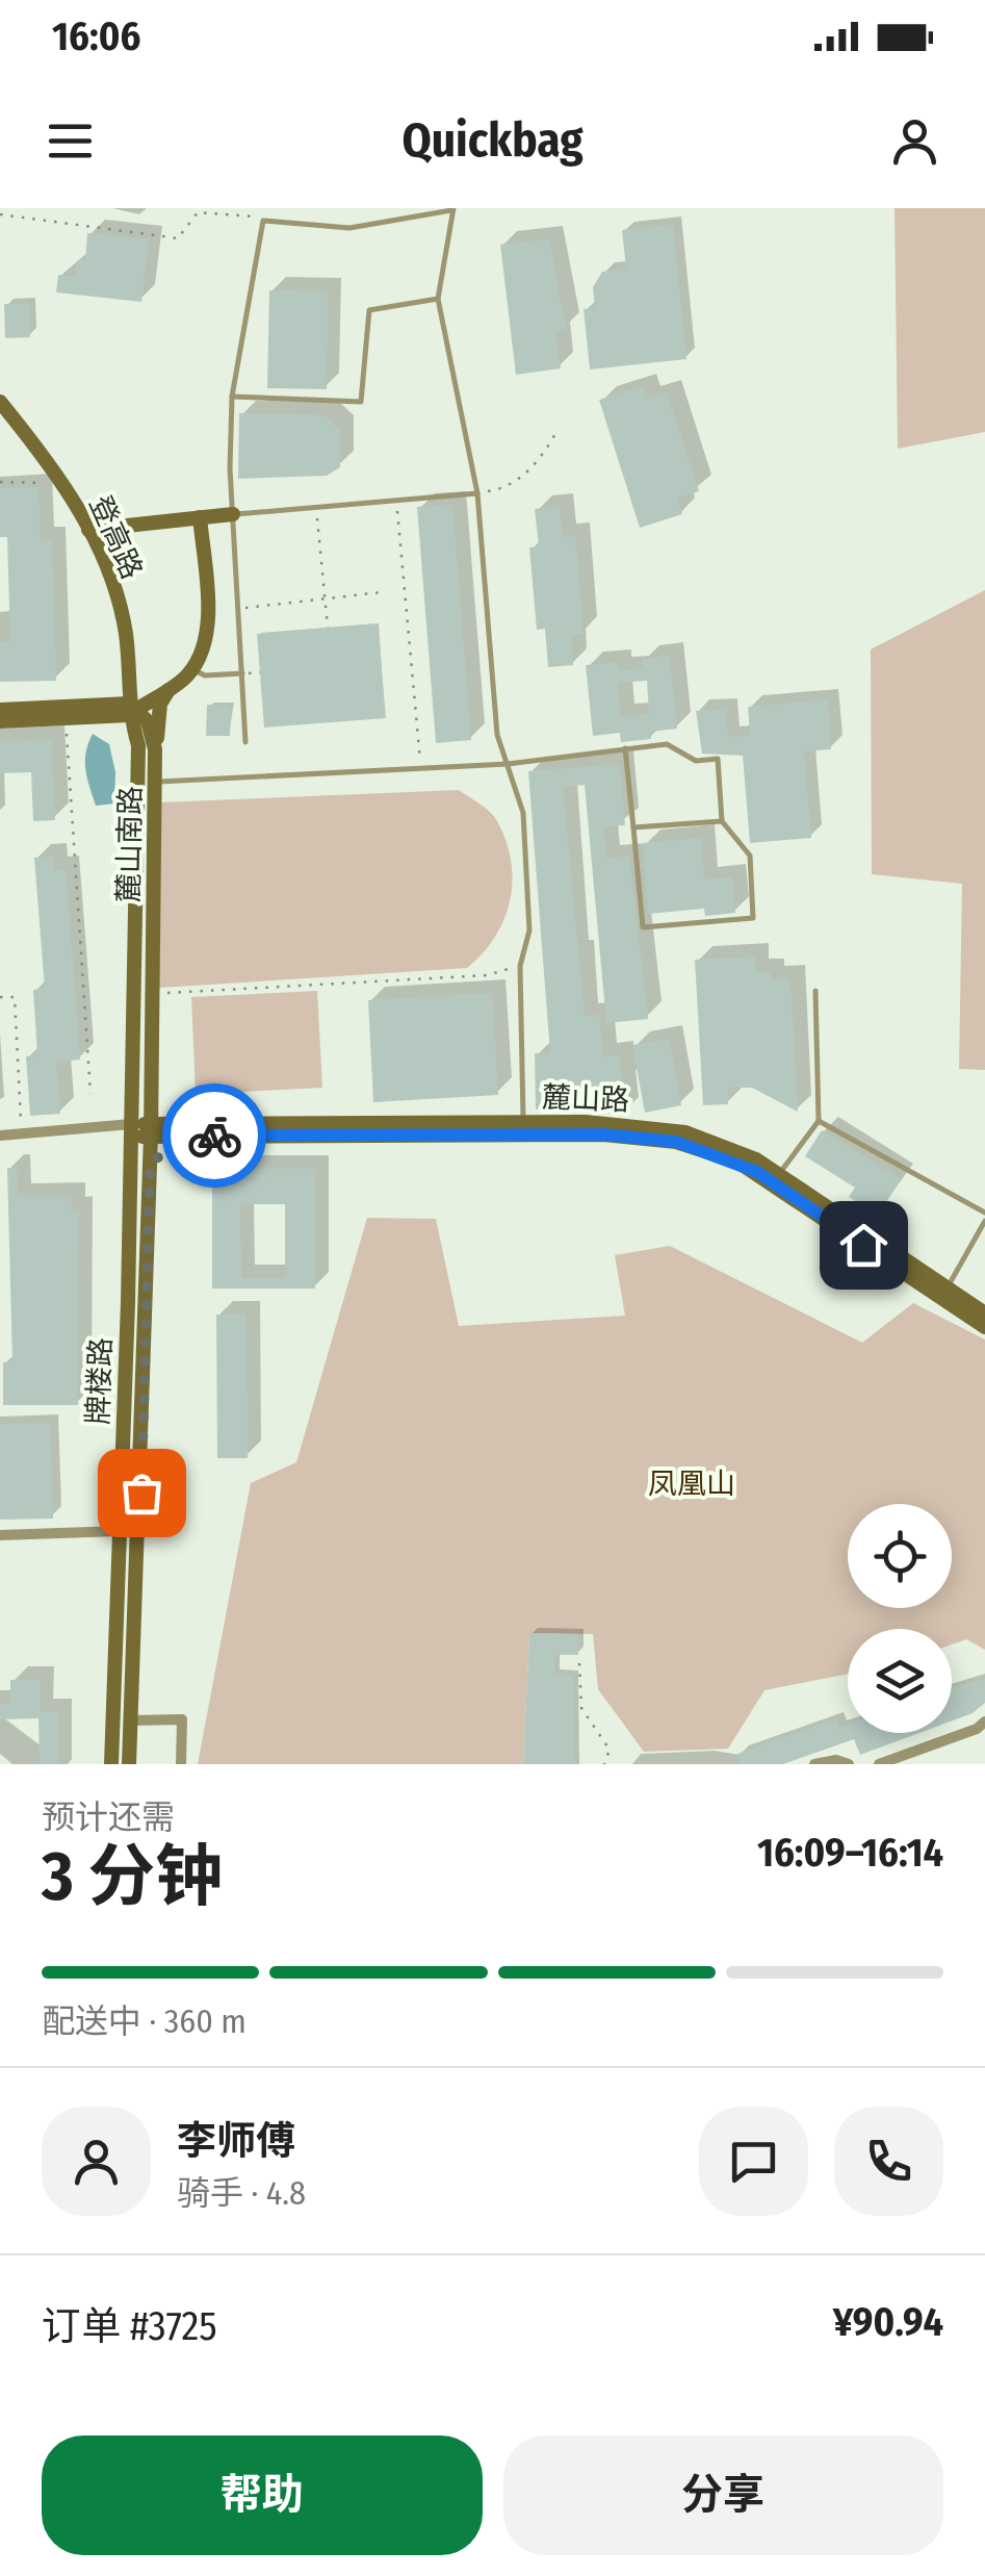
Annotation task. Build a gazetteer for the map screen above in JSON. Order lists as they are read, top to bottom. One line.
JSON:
{"streets":{"main road":["登高路","麓山南路","麓山路","牌楼路"]},"crossings":[["登高路","麓山南路"],["登高路","牌楼路"],["麓山南路","麓山路"],["麓山南路","牌楼路"],["麓山路","牌楼路"]],"parks":["凤凰山"],"page":{"status":"16:06","header":"Quickbag","heading":["3 分钟","预计还需","16:09–16:14"],"panel":["李师傅","骑手 · 4.8","订单 #3725","¥90.94"],"bar":"配送中 · 360 m","buttons":["帮助","分享"]}}
